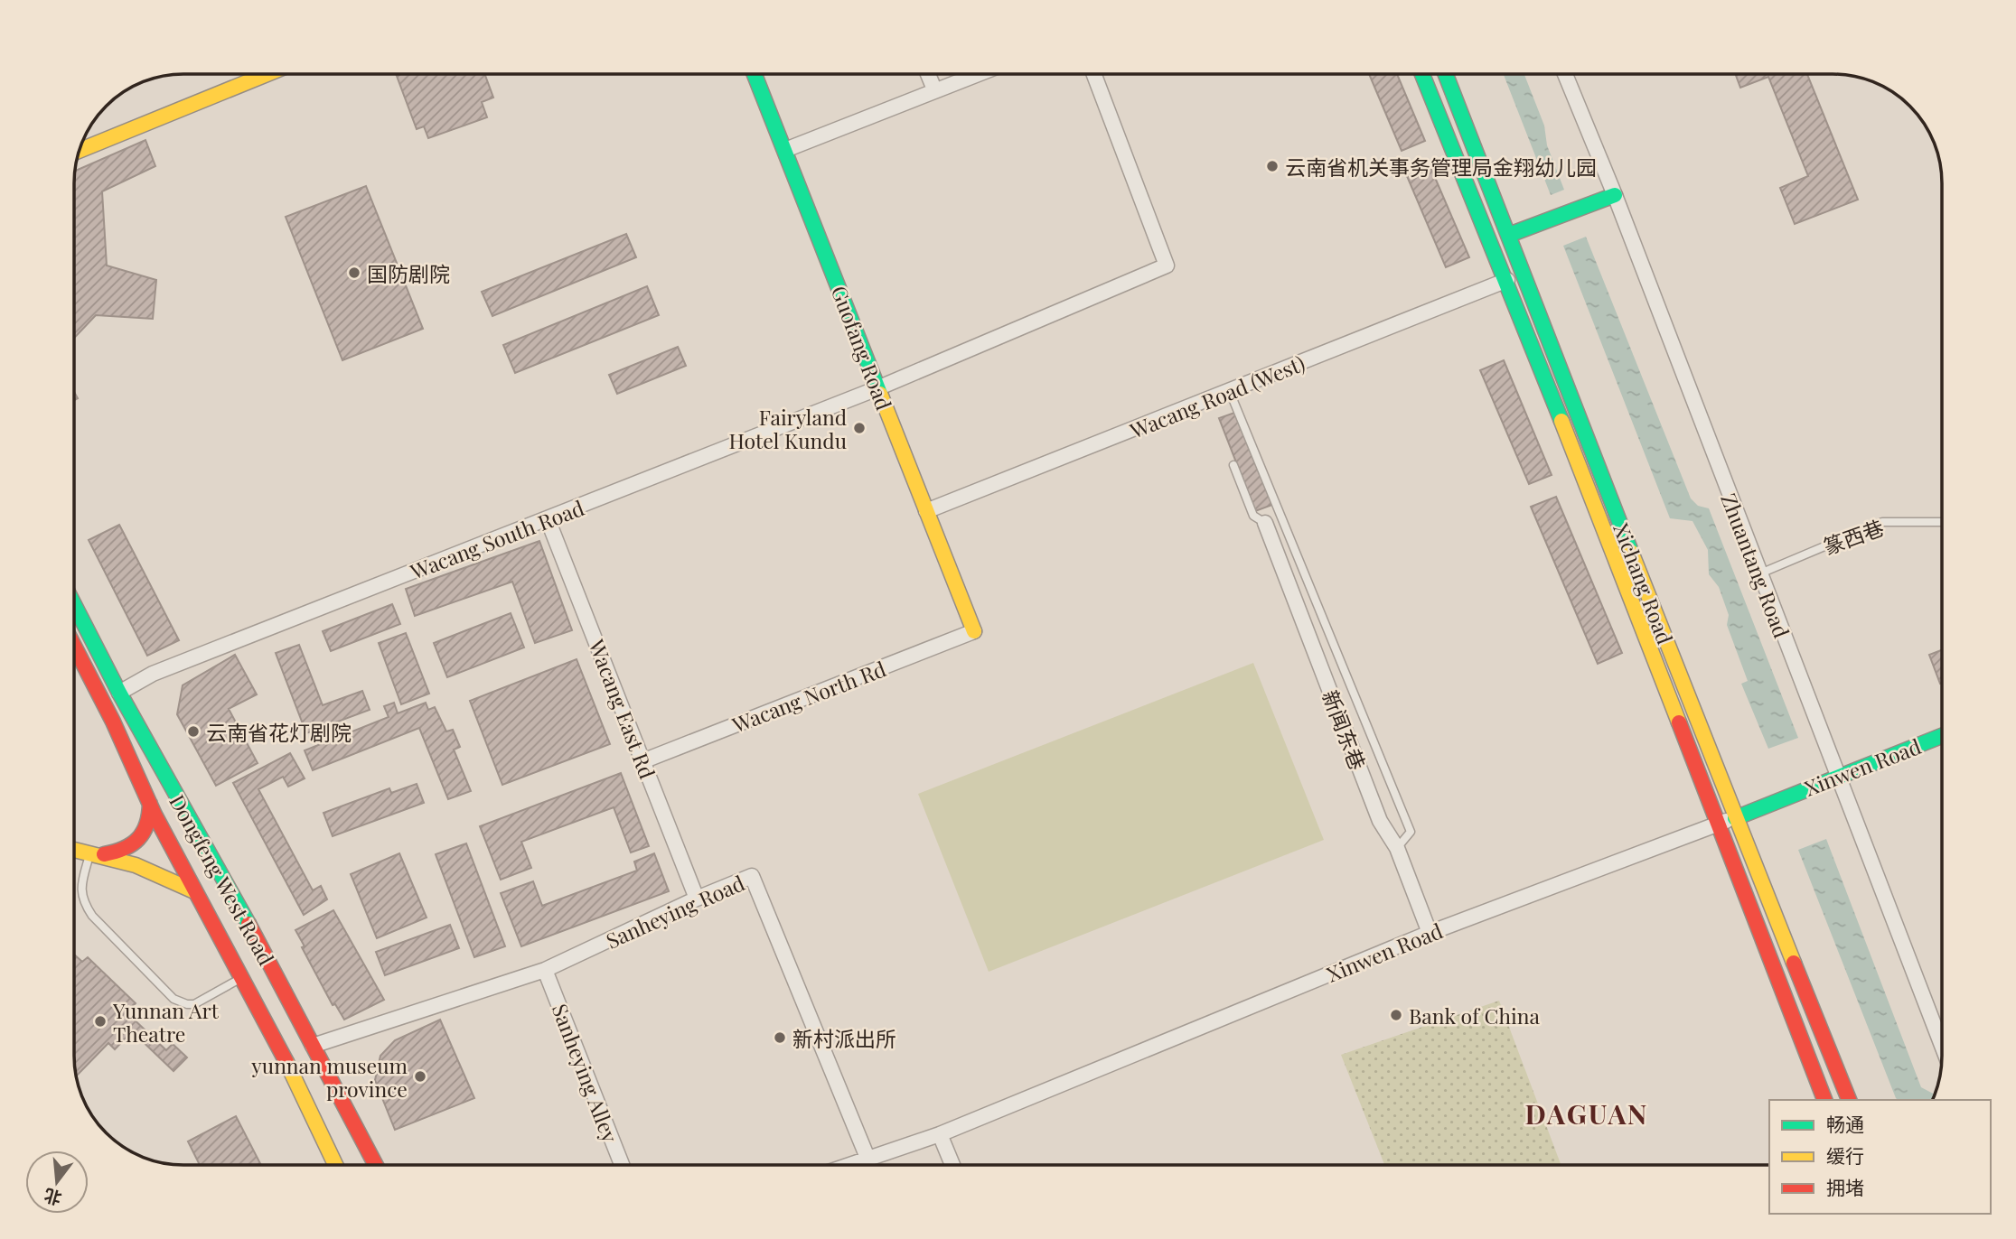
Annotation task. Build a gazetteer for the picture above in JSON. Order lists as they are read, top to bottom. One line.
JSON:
{"streets":{"main road":["Guofang Road","Xichang Road","Xinwen Road","Dongfeng West Road"],"street":["Wacang Road (West)","Wacang South Road","Zhuantang Road","Wacang North Rd","Wacang East Rd","新闻东巷","Sanheying Road","Sanheying Alley"],"lane":["篆西巷"]},"crossings":[["Guofang Road","Wacang Road (West)"],["Guofang Road","Wacang South Road"],["Guofang Road","Wacang North Rd"],["Wacang Road (West)","Xichang Road"],["篆西巷","Zhuantang Road"],["Wacang South Road","Wacang East Rd"],["Wacang South Road","Dongfeng West Road"],["Zhuantang Road","Xinwen Road"],["Xichang Road","Xinwen Road"],["Wacang North Rd","Wacang East Rd"],["Wacang East Rd","Sanheying Road"],["新闻东巷","Xinwen Road"],["Xinwen Road","Sanheying Road"],["Dongfeng West Road","Sanheying Road"],["Sanheying Road","Sanheying Alley"]],"districts":["DAGUAN"],"places":["云南省机关事务管理局金翔幼儿园","国防剧院","Fairyland Hotel Kundu","云南省花灯剧院","Bank of China","Yunnan Art Theatre","新村派出所","yunnan museum province"],"legend":["畅通","缓行","拥堵"],"north":"bottom"}
